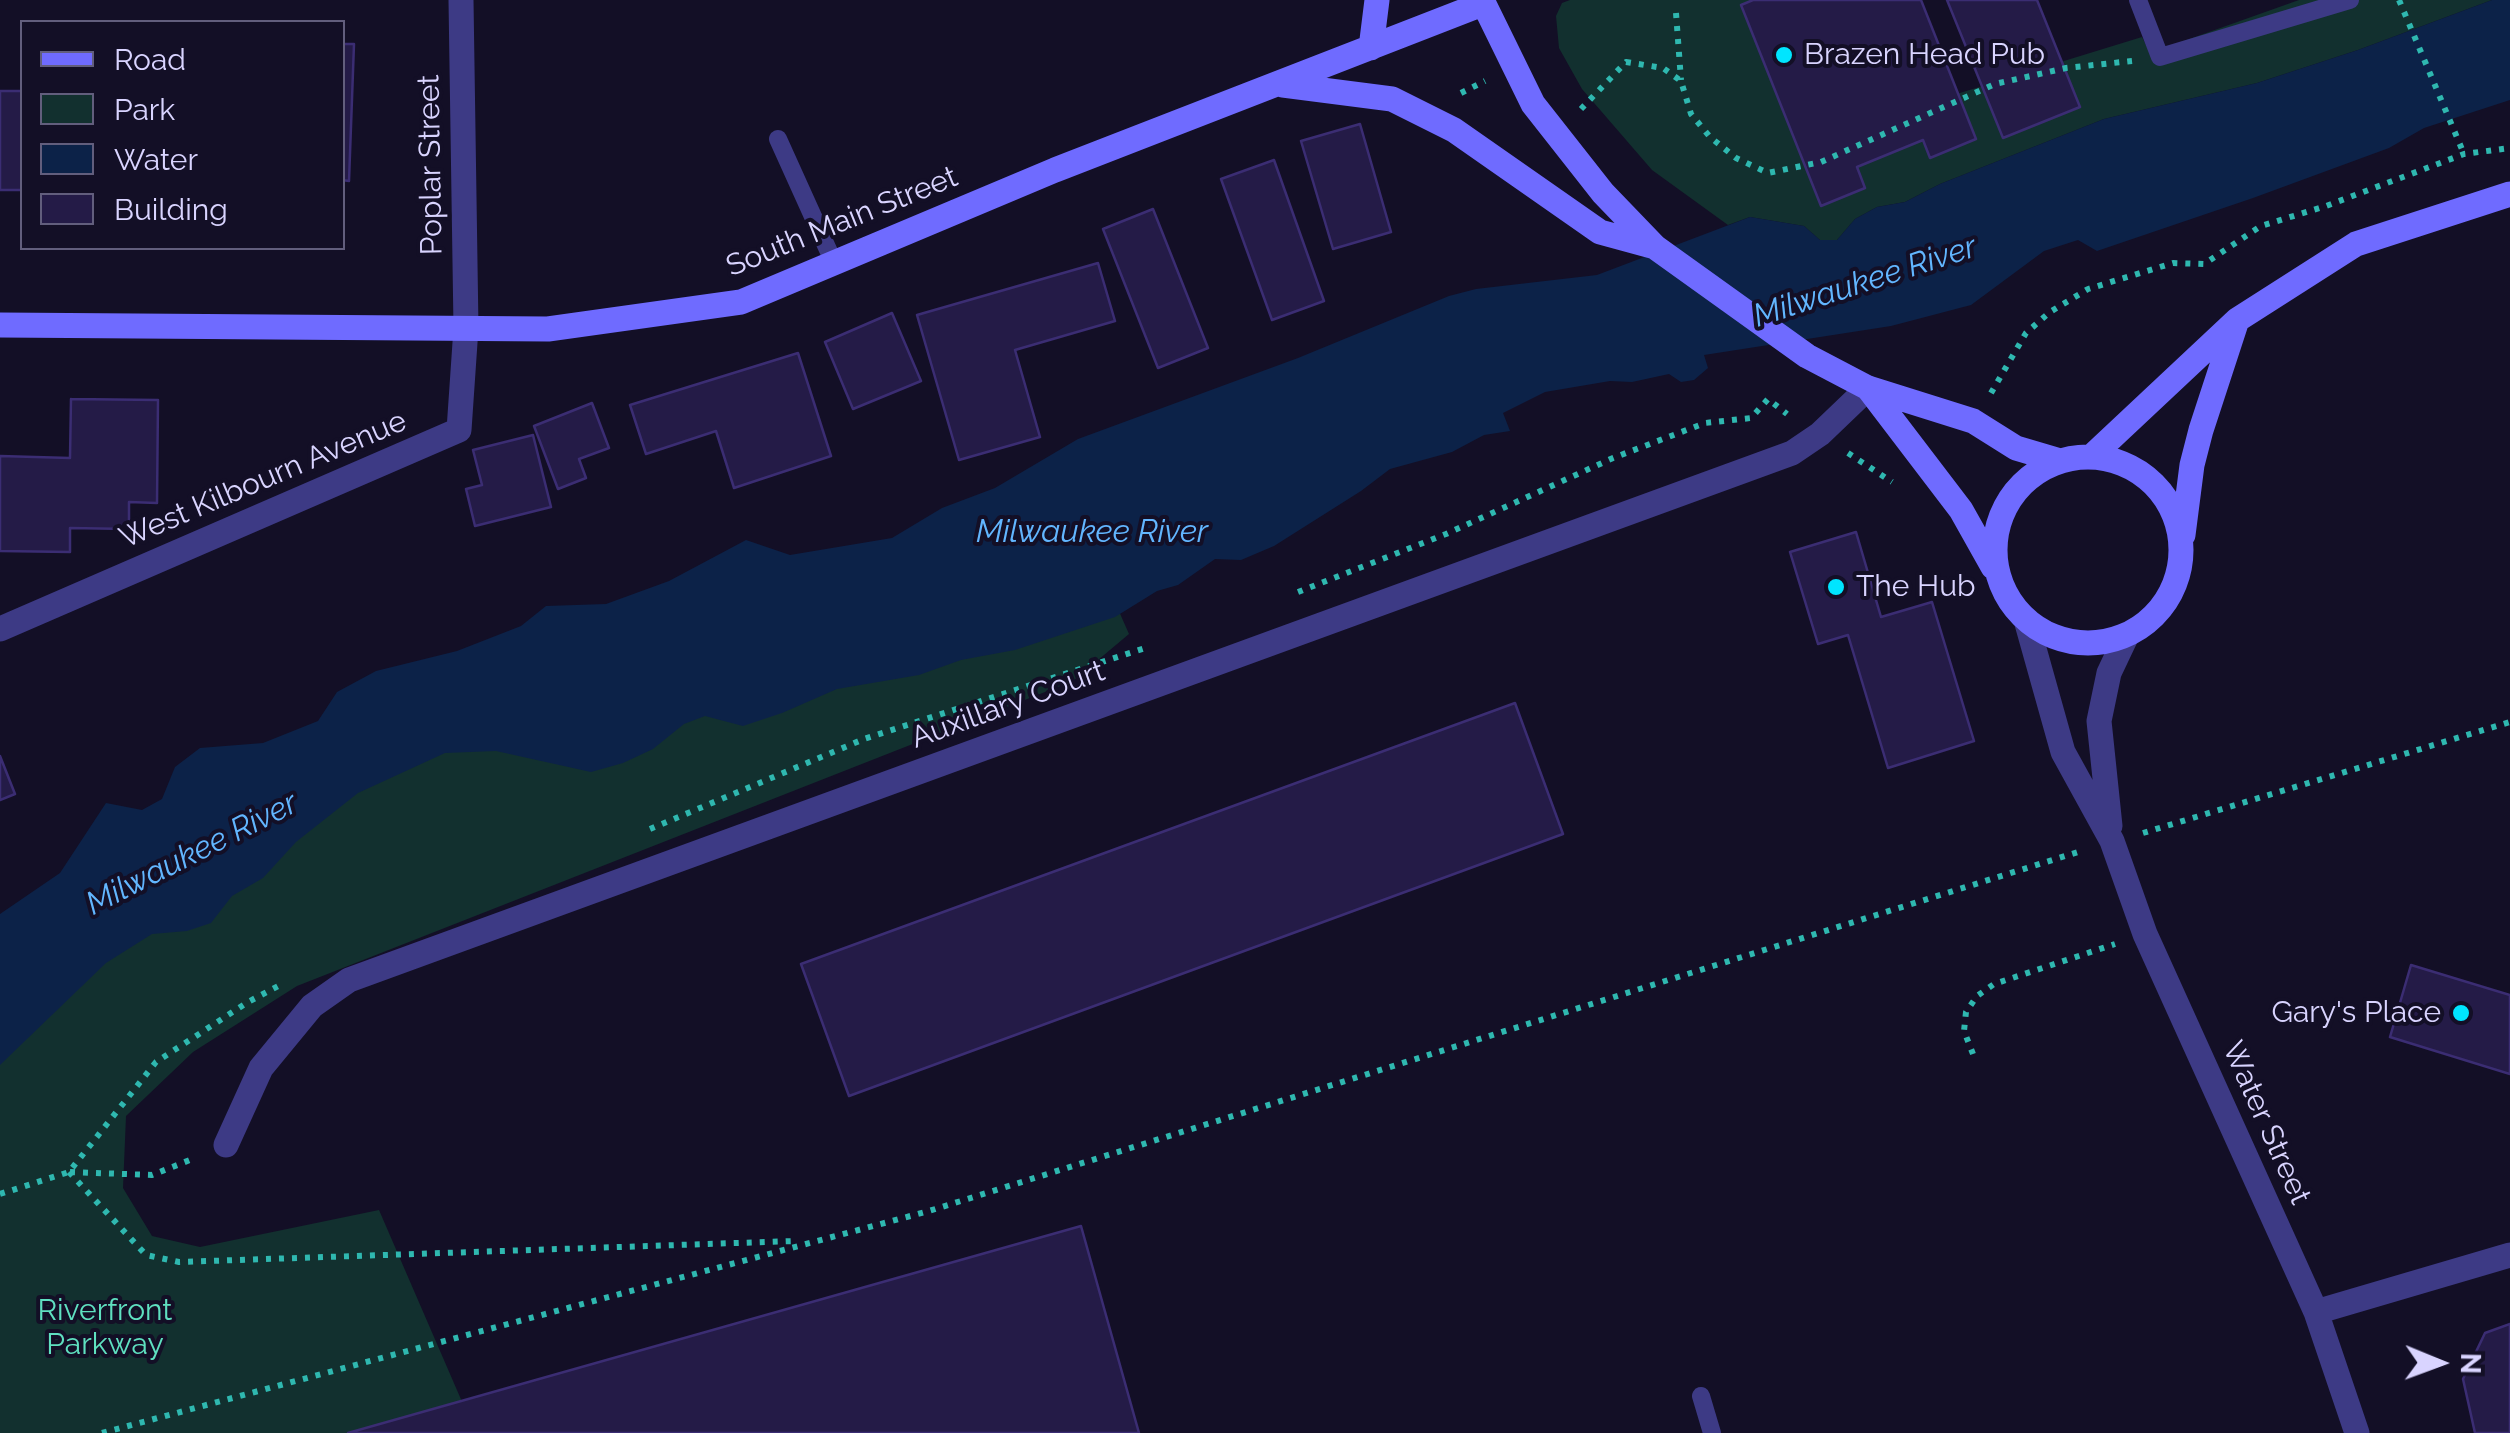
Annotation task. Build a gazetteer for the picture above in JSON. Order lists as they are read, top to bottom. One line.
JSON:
{"streets":{"street":["Poplar Street","South Main Street","West Kilbourn Avenue","Auxillary Court","Water Street"]},"crossings":[["Poplar Street","South Main Street"],["Poplar Street","West Kilbourn Avenue"],["South Main Street","West Kilbourn Avenue"]],"water":["Milwaukee River"],"parks":["Riverfront Parkway"],"places":["Brazen Head Pub","The Hub","Gary's Place"],"legend":["Road","Park","Water","Building"],"north":"right"}
